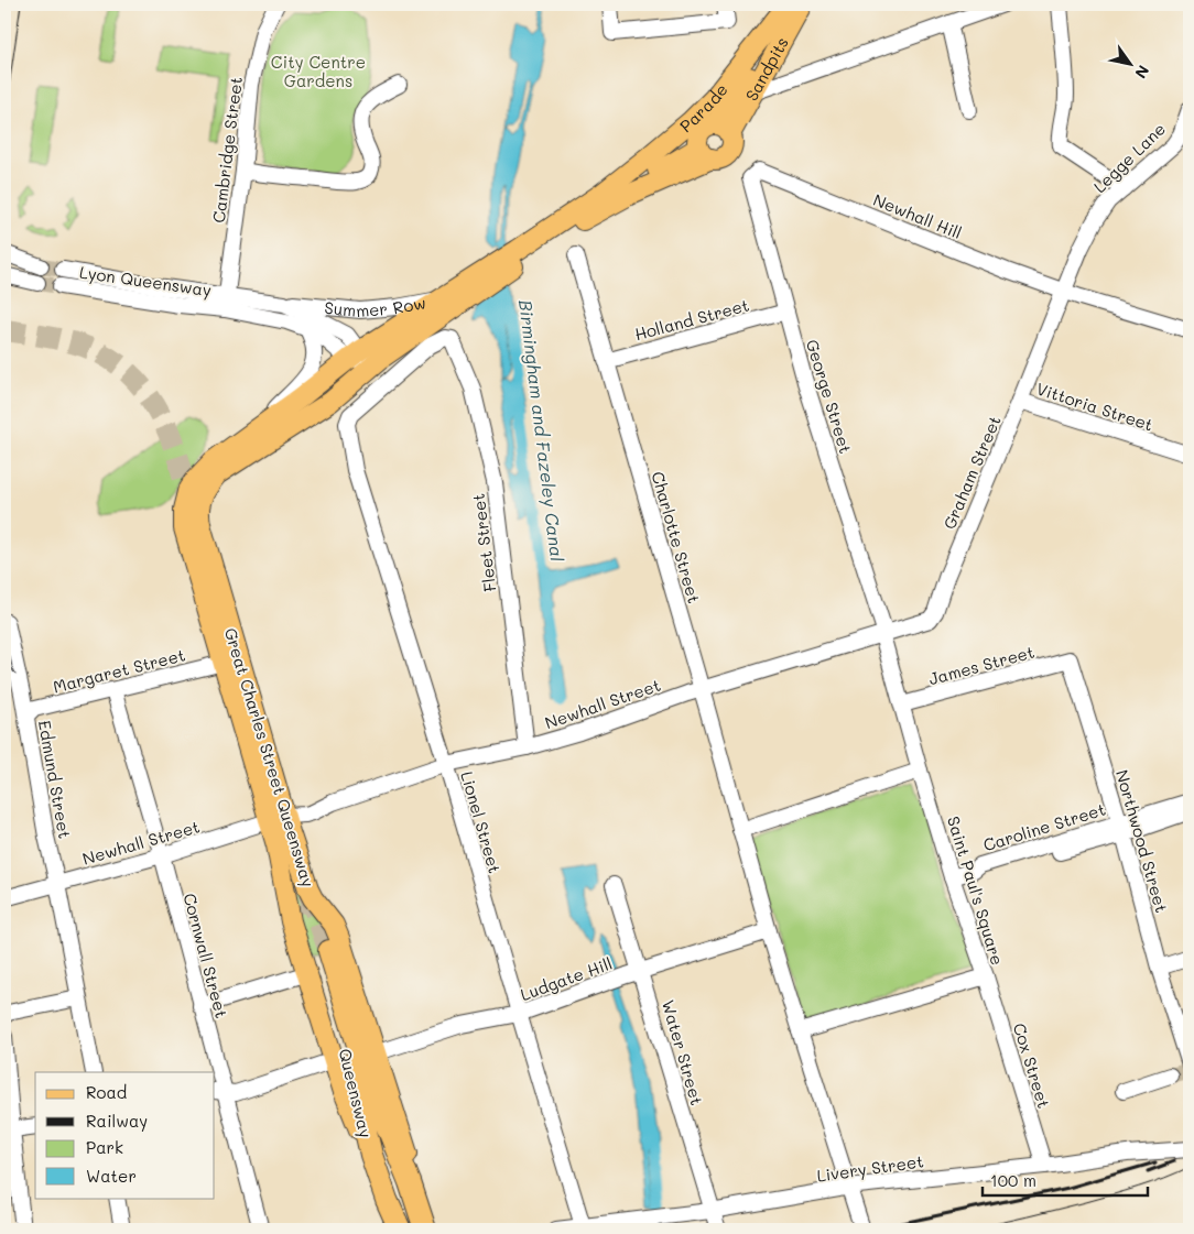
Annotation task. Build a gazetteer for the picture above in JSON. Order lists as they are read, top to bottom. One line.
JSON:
{"streets":{"highway":["Great Charles Street Queensway","Queensway"],"main road":["Sandpits","Parade","Summer Row"],"street":["Cambridge Street","Legge Lane","Newhall Hill","Lyon Queensway","Holland Street","George Street","Vittoria Street","Graham Street","Charlotte Street","Fleet Street","James Street","Margaret Street","Newhall Street","Edmund Street","Lionel Street","Caroline Street","Northwood Street","Saint Paul's Square","Cornwall Street","Ludgate Hill","Water Street","Cox Street","Livery Street"]},"crossings":[["Sandpits","Parade"],["Sandpits","Summer Row"],["Parade","Summer Row"],["Cambridge Street","Lyon Queensway"],["Legge Lane","Newhall Hill"],["Legge Lane","Graham Street"],["Newhall Hill","George Street"],["Newhall Hill","Graham Street"],["Lyon Queensway","Summer Row"],["Summer Row","Great Charles Street Queensway"],["Holland Street","George Street"],["Holland Street","Charlotte Street"],["George Street","Graham Street"],["George Street","James Street"],["George Street","Newhall Street"],["George Street","Saint Paul's Square"],["Vittoria Street","Graham Street"],["Graham Street","Newhall Street"],["Charlotte Street","Newhall Street"],["Fleet Street","Newhall Street"],["Fleet Street","Lionel Street"],["James Street","Northwood Street"],["James Street","Saint Paul's Square"],["Margaret Street","Great Charles Street Queensway"],["Margaret Street","Edmund Street"],["Margaret Street","Cornwall Street"],["Newhall Street","Great Charles Street Queensway"],["Newhall Street","Edmund Street"],["Newhall Street","Lionel Street"],["Newhall Street","Cornwall Street"],["Great Charles Street Queensway","Ludgate Hill"],["Great Charles Street Queensway","Queensway"],["Lionel Street","Ludgate Hill"],["Lionel Street","Livery Street"],["Caroline Street","Northwood Street"],["Caroline Street","Saint Paul's Square"],["Saint Paul's Square","Cox Street"],["Ludgate Hill","Water Street"],["Water Street","Livery Street"],["Cox Street","Livery Street"]],"water":["Birmingham and Fazeley Canal"],"parks":["City Centre Gardens"],"legend":["Road","Railway","Park","Water"],"scale_bar":"100 m","north":"bottom right"}
